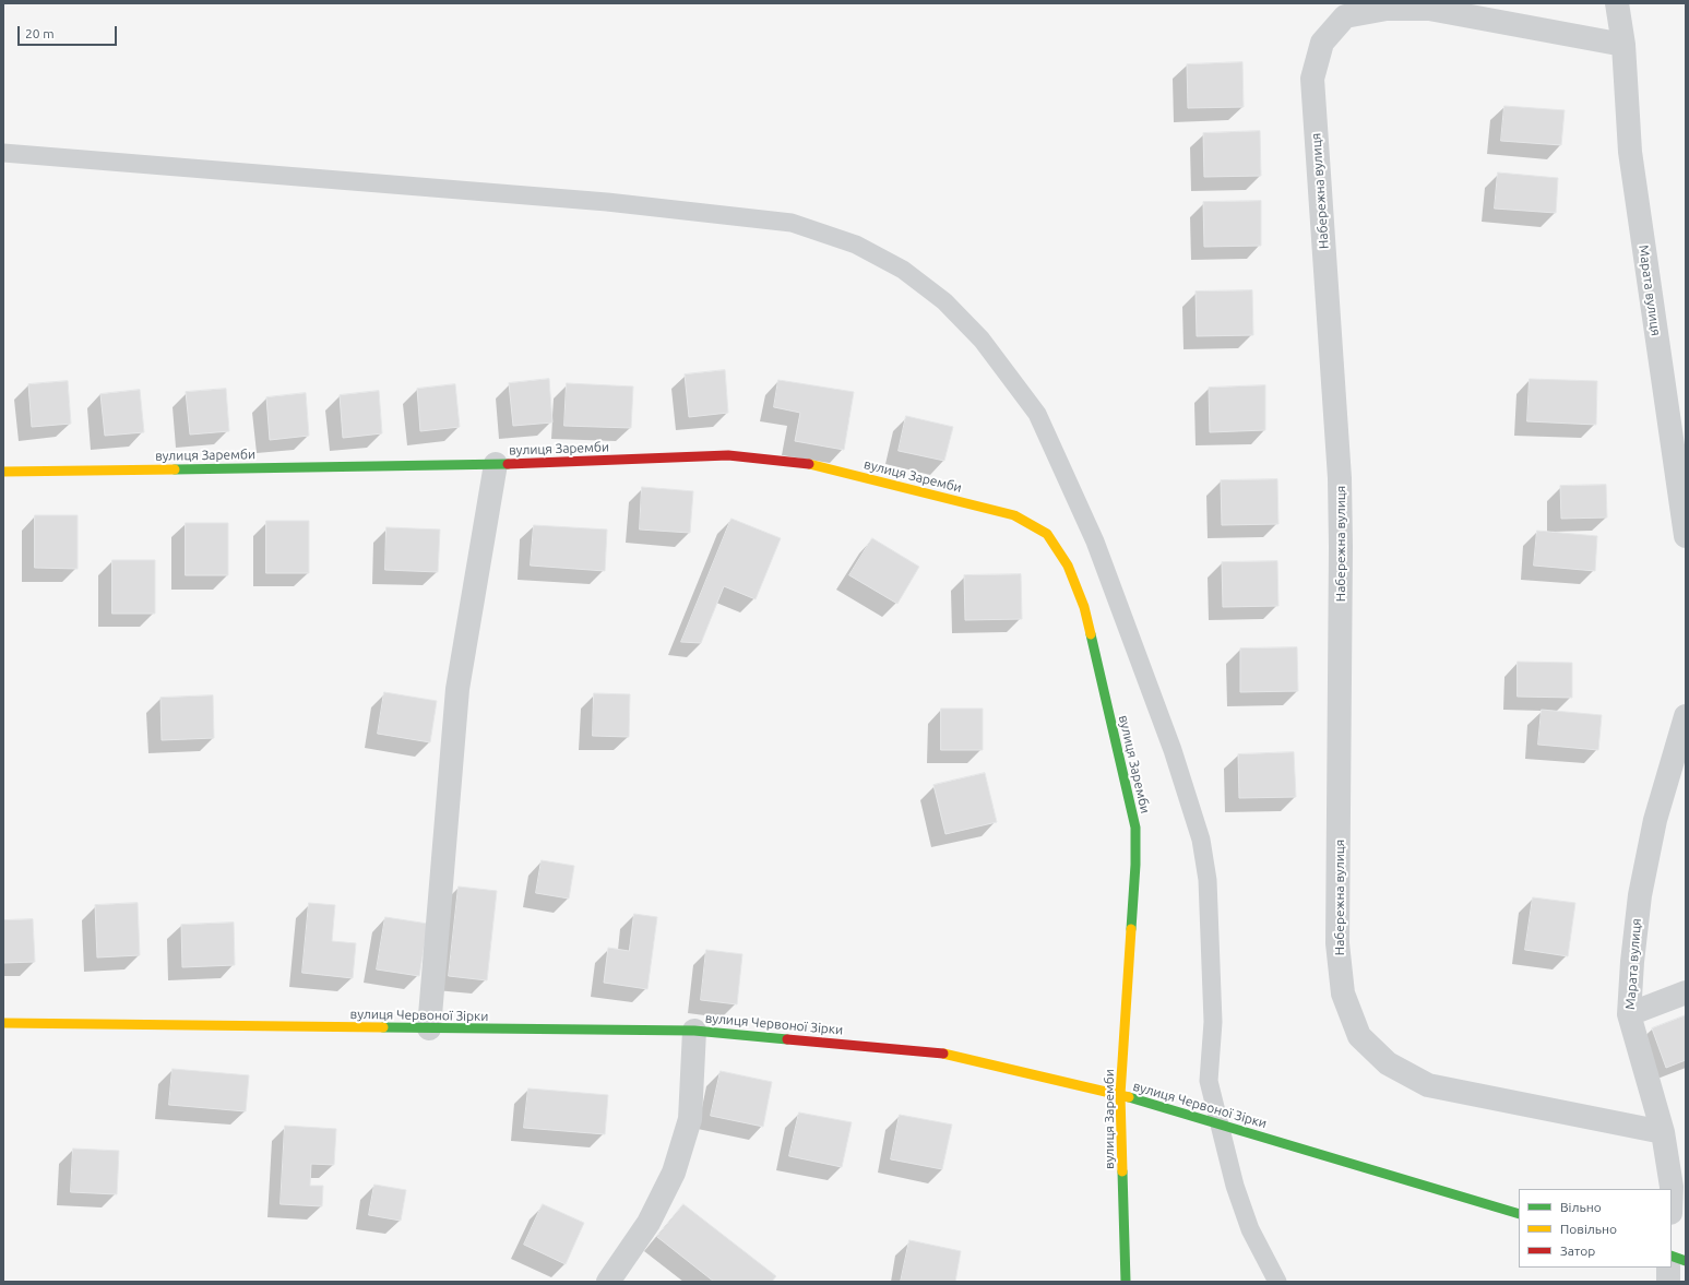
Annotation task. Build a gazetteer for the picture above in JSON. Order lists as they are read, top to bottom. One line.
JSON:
{"streets":{"street":["Набережна вулиця","Марата вулиця","вулиця Заремби","вулиця Червоної Зірки"]},"crossings":[["Набережна вулиця","Марата вулиця"],["вулиця Заремби","вулиця Червоної Зірки"]],"legend":["Вільно","Повільно","Затор"],"scale_bar":"20 m"}
